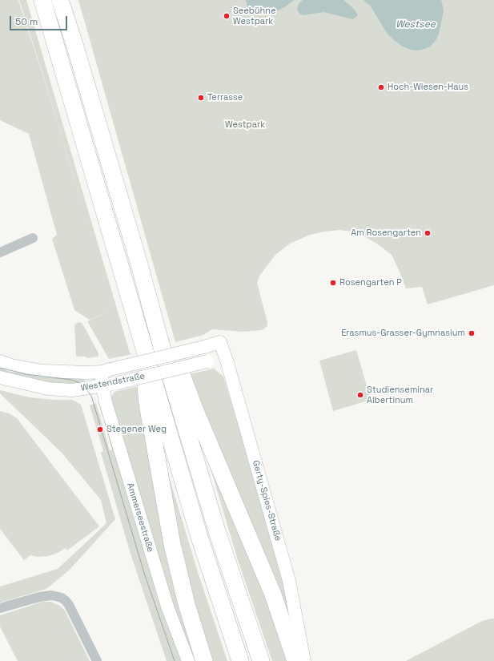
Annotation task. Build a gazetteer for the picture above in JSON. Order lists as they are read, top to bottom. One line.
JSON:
{"streets":{"main road":["Westendstraße","Gerty-Spies-Straße","Ammerseestraße"]},"crossings":[["Westendstraße","Gerty-Spies-Straße"],["Westendstraße","Ammerseestraße"]],"water":["Westsee"],"parks":["Westpark"],"places":["Seebühne Westpark","Hoch-Wiesen-Haus","Terrasse","Am Rosengarten","Rosengarten P","Erasmus-Grasser-Gymnasium","Studienseminar Albertinum","Stegener Weg"],"scale_bar":"50 m"}
